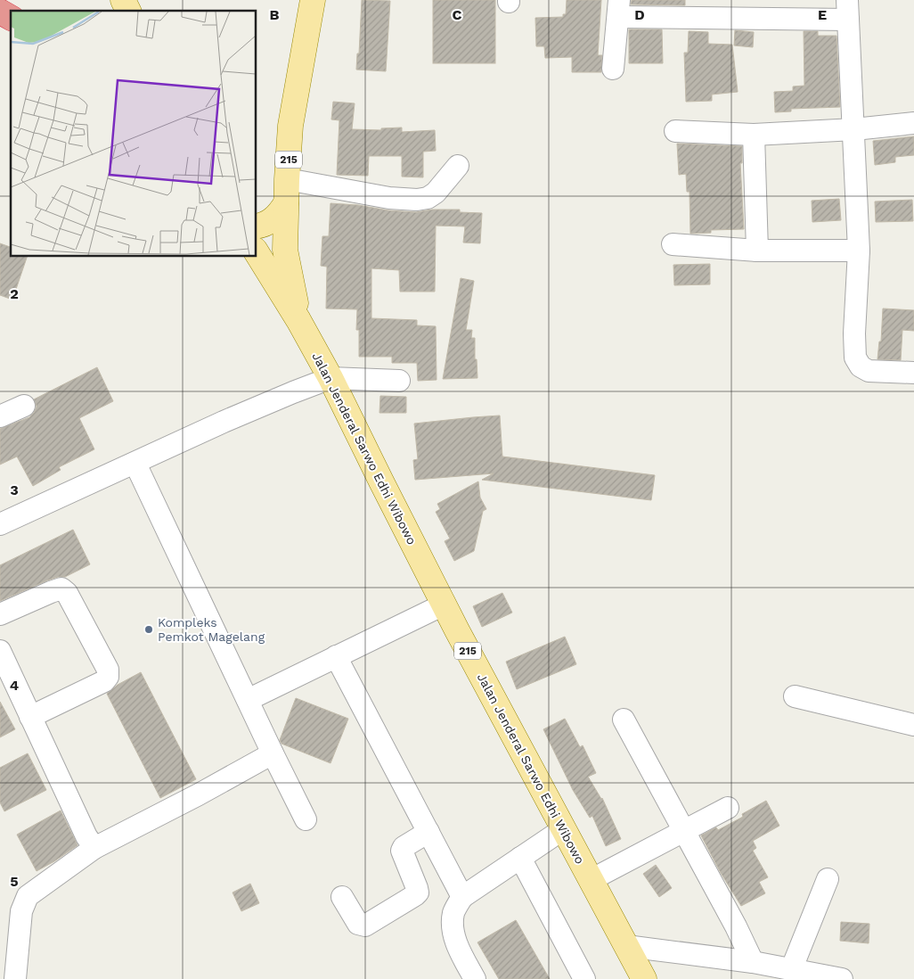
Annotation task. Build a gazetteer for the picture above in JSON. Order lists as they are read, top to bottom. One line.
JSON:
{"streets":{"main road":["215","Jalan Jenderal Sarwo Edhi Wibowo"]},"places":["Kompleks Pemkot Magelang"],"grid":{"columns":["B","C","D","E"],"rows":["2","3","4","5"]}}
